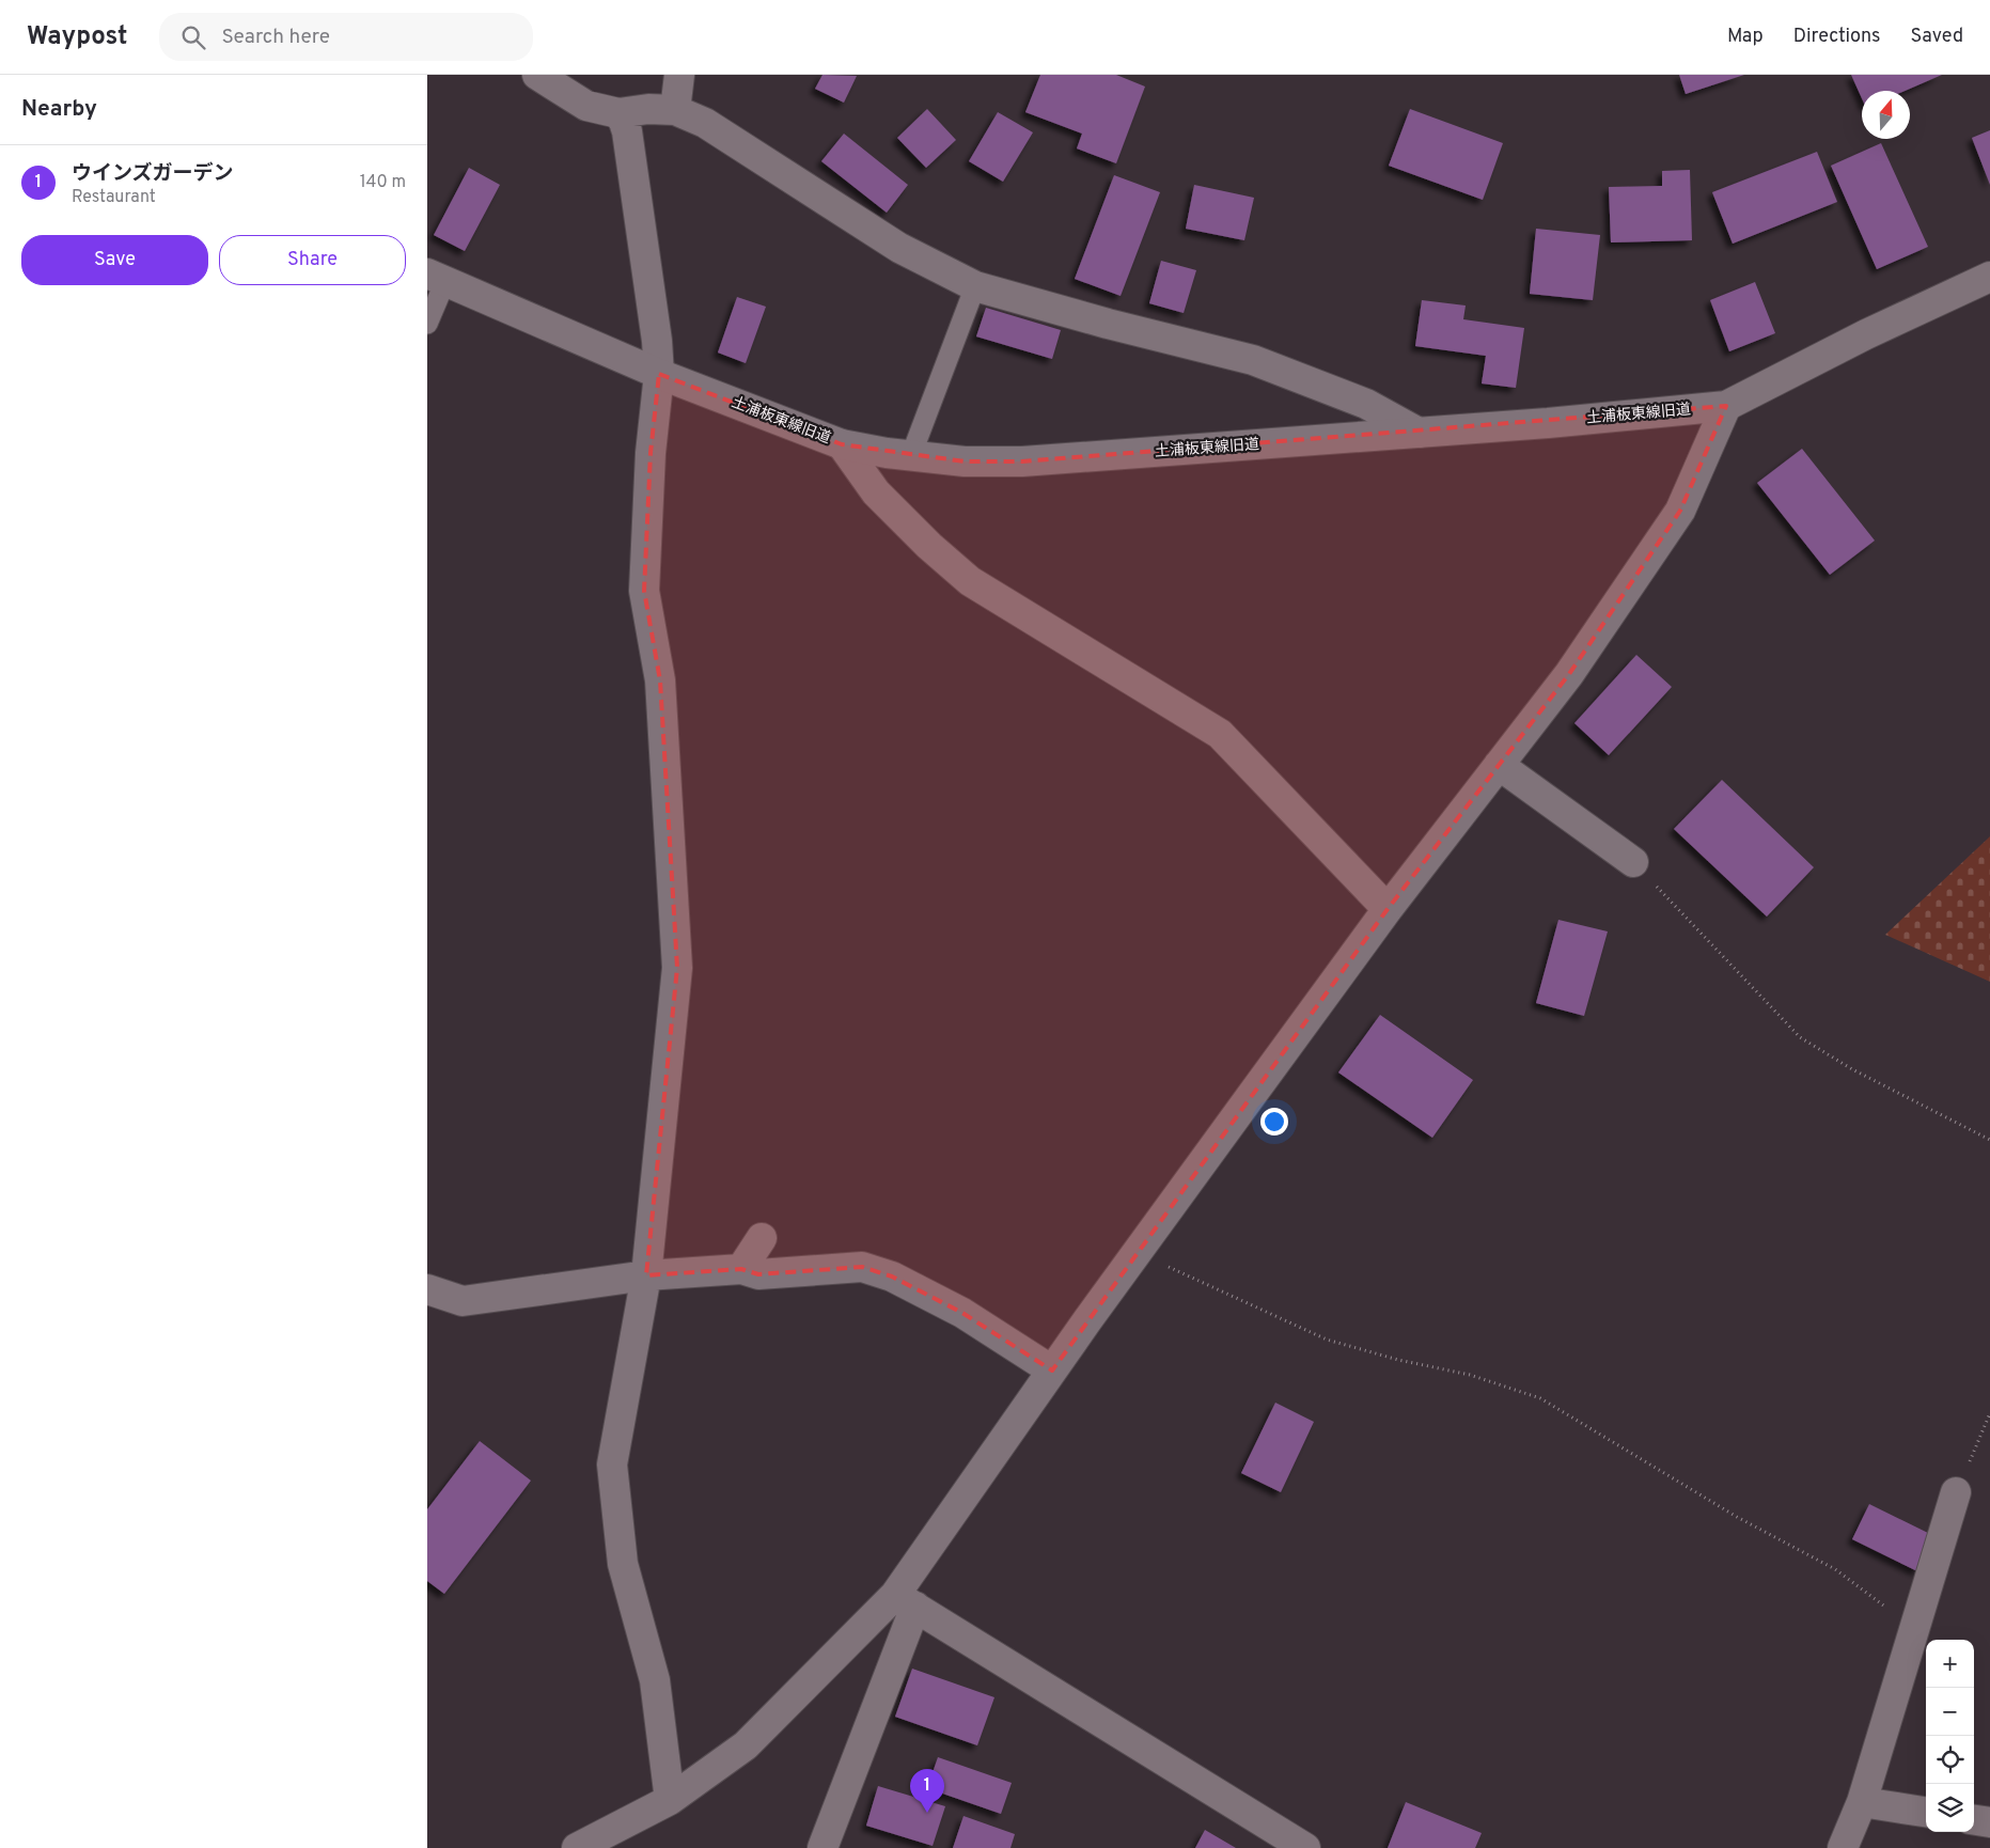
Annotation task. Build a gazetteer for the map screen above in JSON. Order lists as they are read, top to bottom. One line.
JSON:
{"streets":{"street":["土浦板東線旧道"]},"north":"top","page":{"header":"Waypost","search":"Search here","nav":["Map","Directions","Saved"],"heading":"Nearby","list":[{"mark":"1","name":"ウインズガーデン","note":"Restaurant","value":"140 m"}],"buttons":["Save","Share"],"map_buttons":["+","−"],"pins":"1"}}
